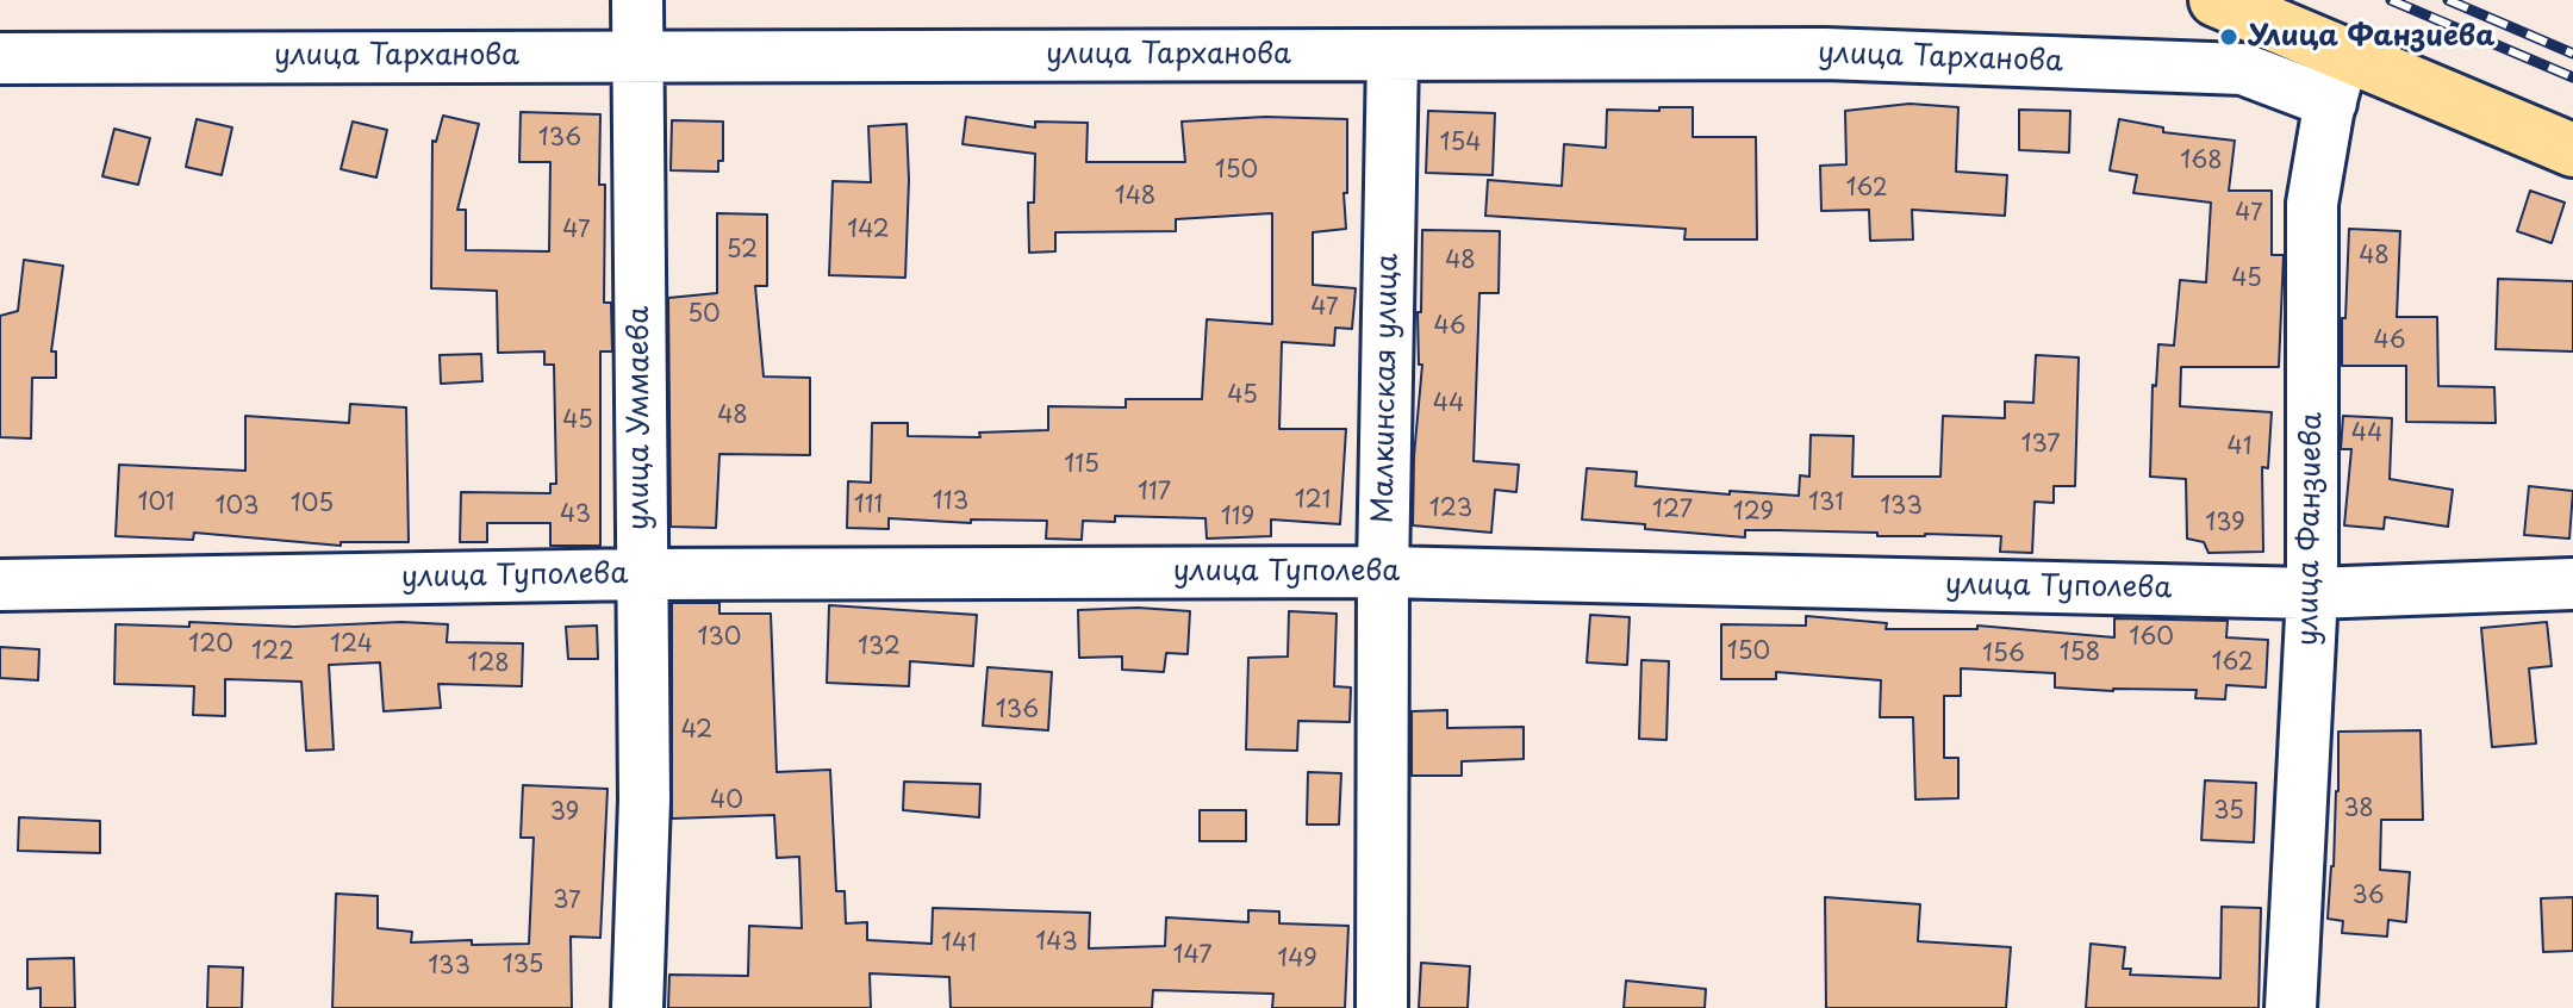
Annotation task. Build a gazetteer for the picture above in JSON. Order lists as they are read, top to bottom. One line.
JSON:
{"streets":{"street":["улица Тарханова","Малкинская улица","улица Уммаева","улица Фанзиева","улица Туполева"]},"crossings":[["улица Тарханова","Малкинская улица"],["улица Тарханова","улица Уммаева"],["улица Тарханова","улица Фанзиева"],["Малкинская улица","улица Туполева"],["улица Уммаева","улица Туполева"],["улица Фанзиева","улица Туполева"]],"places":["Улица Фанзиева"],"house_numbers":["136","154","168","150","162","148","47","47","142","52","48","48","45","47","50","46","46","45","44","48","45","44","137","41","115","117","121","113","101","131","105","111","103","133","123","127","129","43","119","139","130","160","120","124","132","122","150","158","156","162","128","136","42","40","38","35","39","36","37","143","141","147","149","135","133"]}
